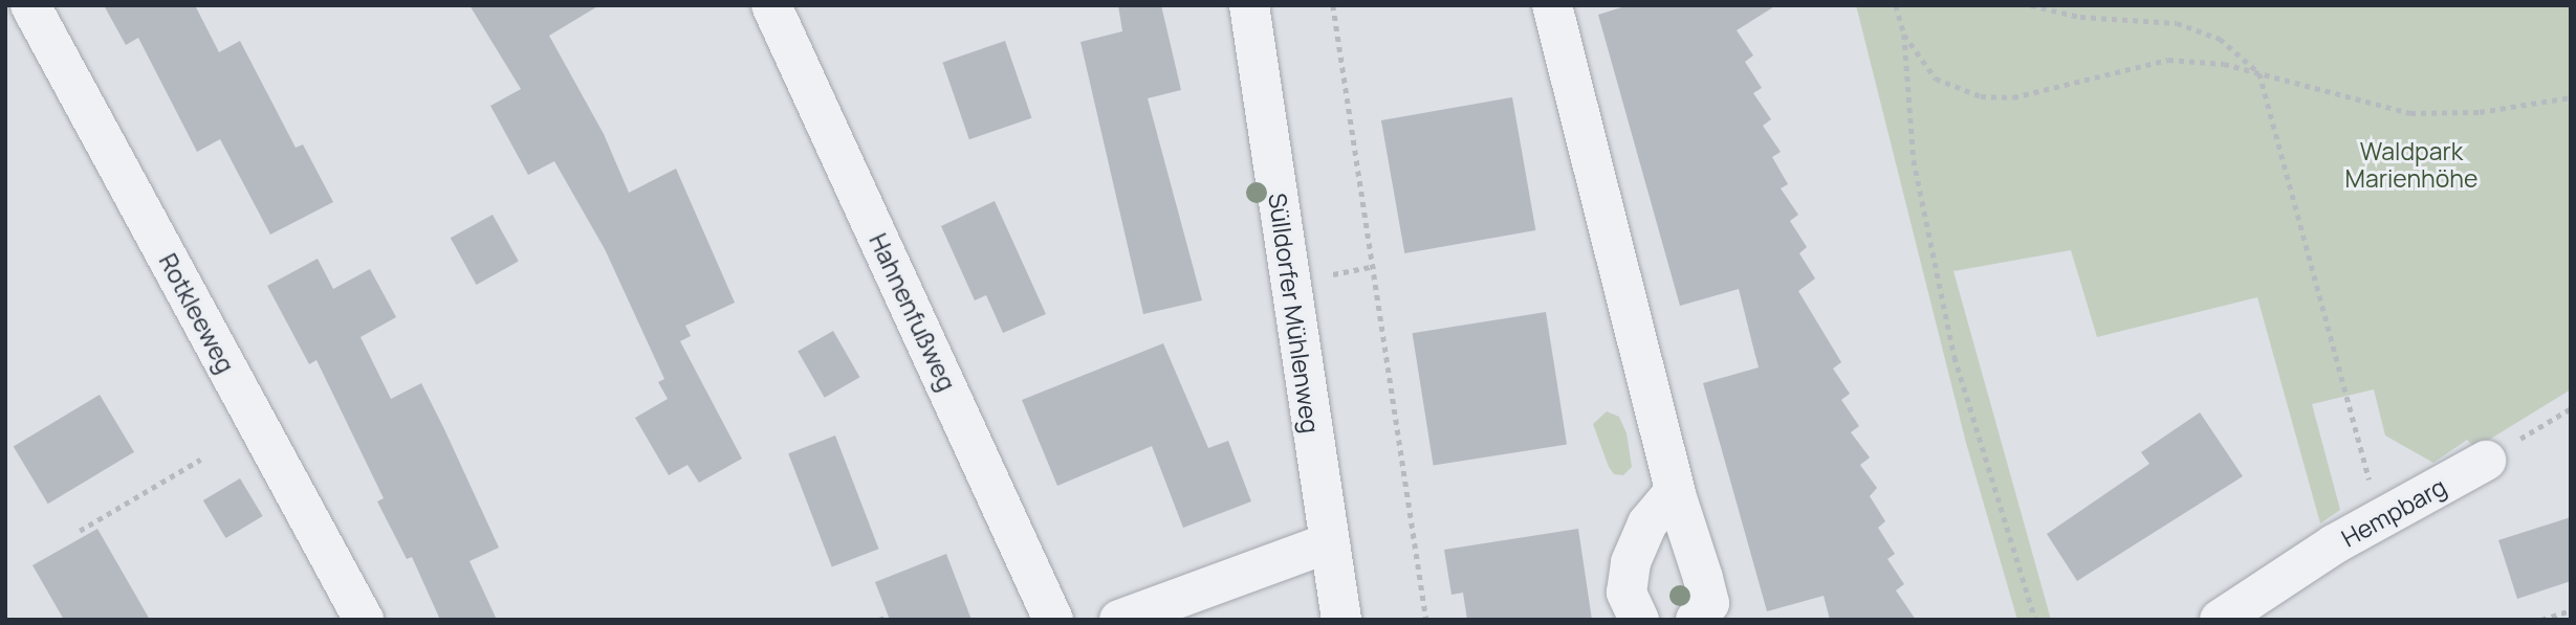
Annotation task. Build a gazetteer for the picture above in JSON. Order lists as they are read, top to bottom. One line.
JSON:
{"streets":{"street":["Hahnenfußweg","Rotkleeweg","Sülldorfer Mühlenweg","Hempbarg"]},"parks":["Waldpark Marienhöhe"]}
